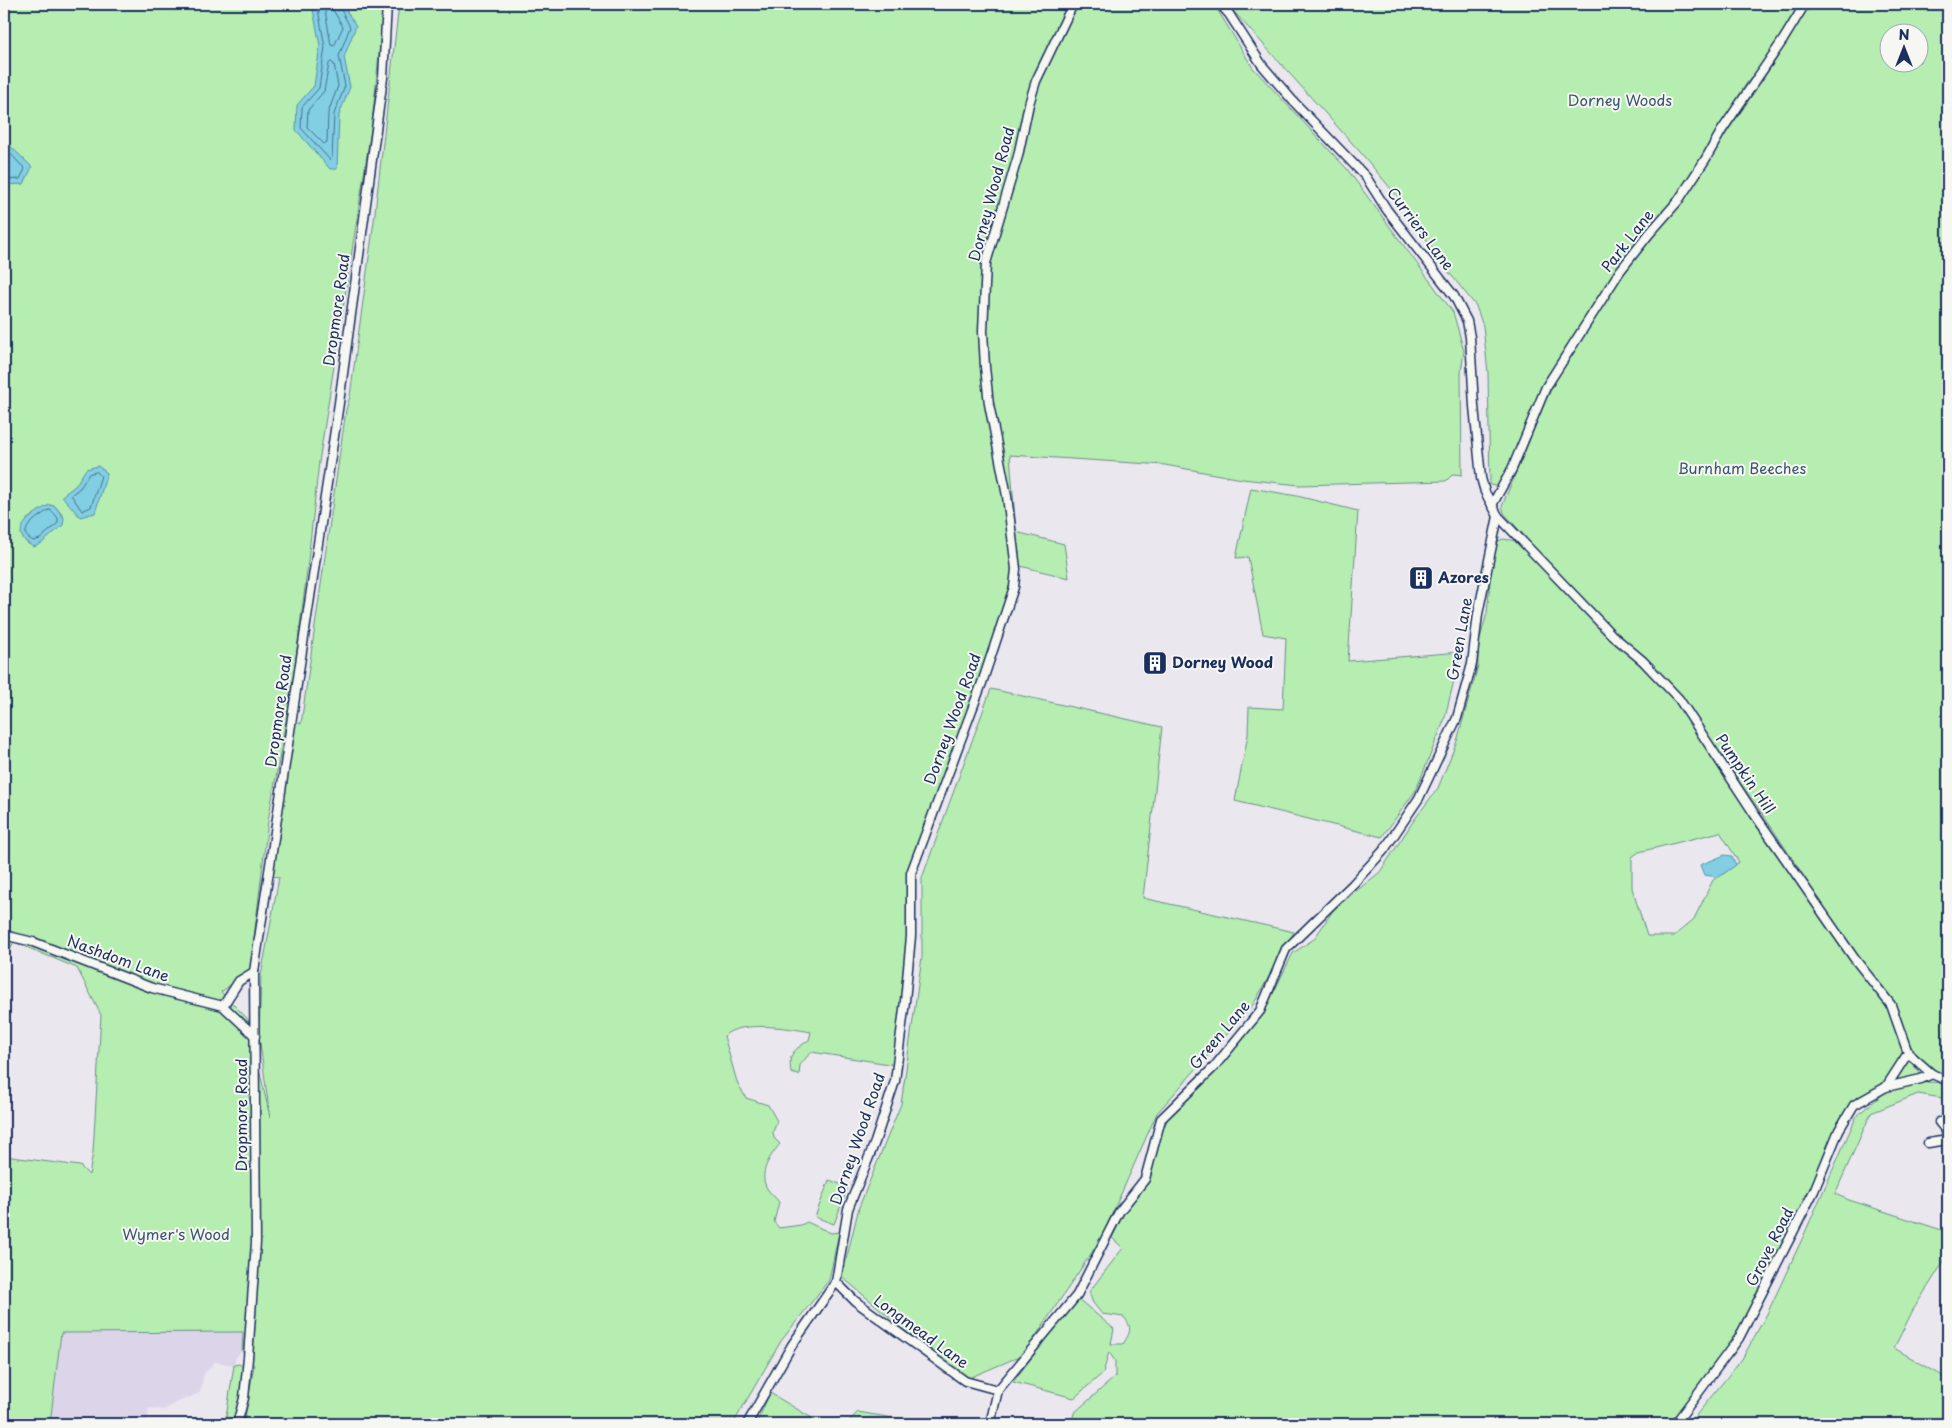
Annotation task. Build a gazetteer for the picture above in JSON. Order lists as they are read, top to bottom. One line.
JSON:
{"streets":{"street":["Dorney Wood Road","Curriers Lane","Park Lane","Dropmore Road","Green Lane","Pumpkin Hill","Nashdom Lane","Grove Road","Longmead Lane"]},"crossings":[["Dorney Wood Road","Longmead Lane"],["Curriers Lane","Park Lane"],["Curriers Lane","Green Lane"],["Curriers Lane","Pumpkin Hill"],["Green Lane","Pumpkin Hill"],["Green Lane","Longmead Lane"],["Pumpkin Hill","Grove Road"]],"parks":["Dorney Woods","Burnham Beeches","Wymer's Wood"],"places":{"building":["Azores","Dorney Wood"]},"north":"top"}
